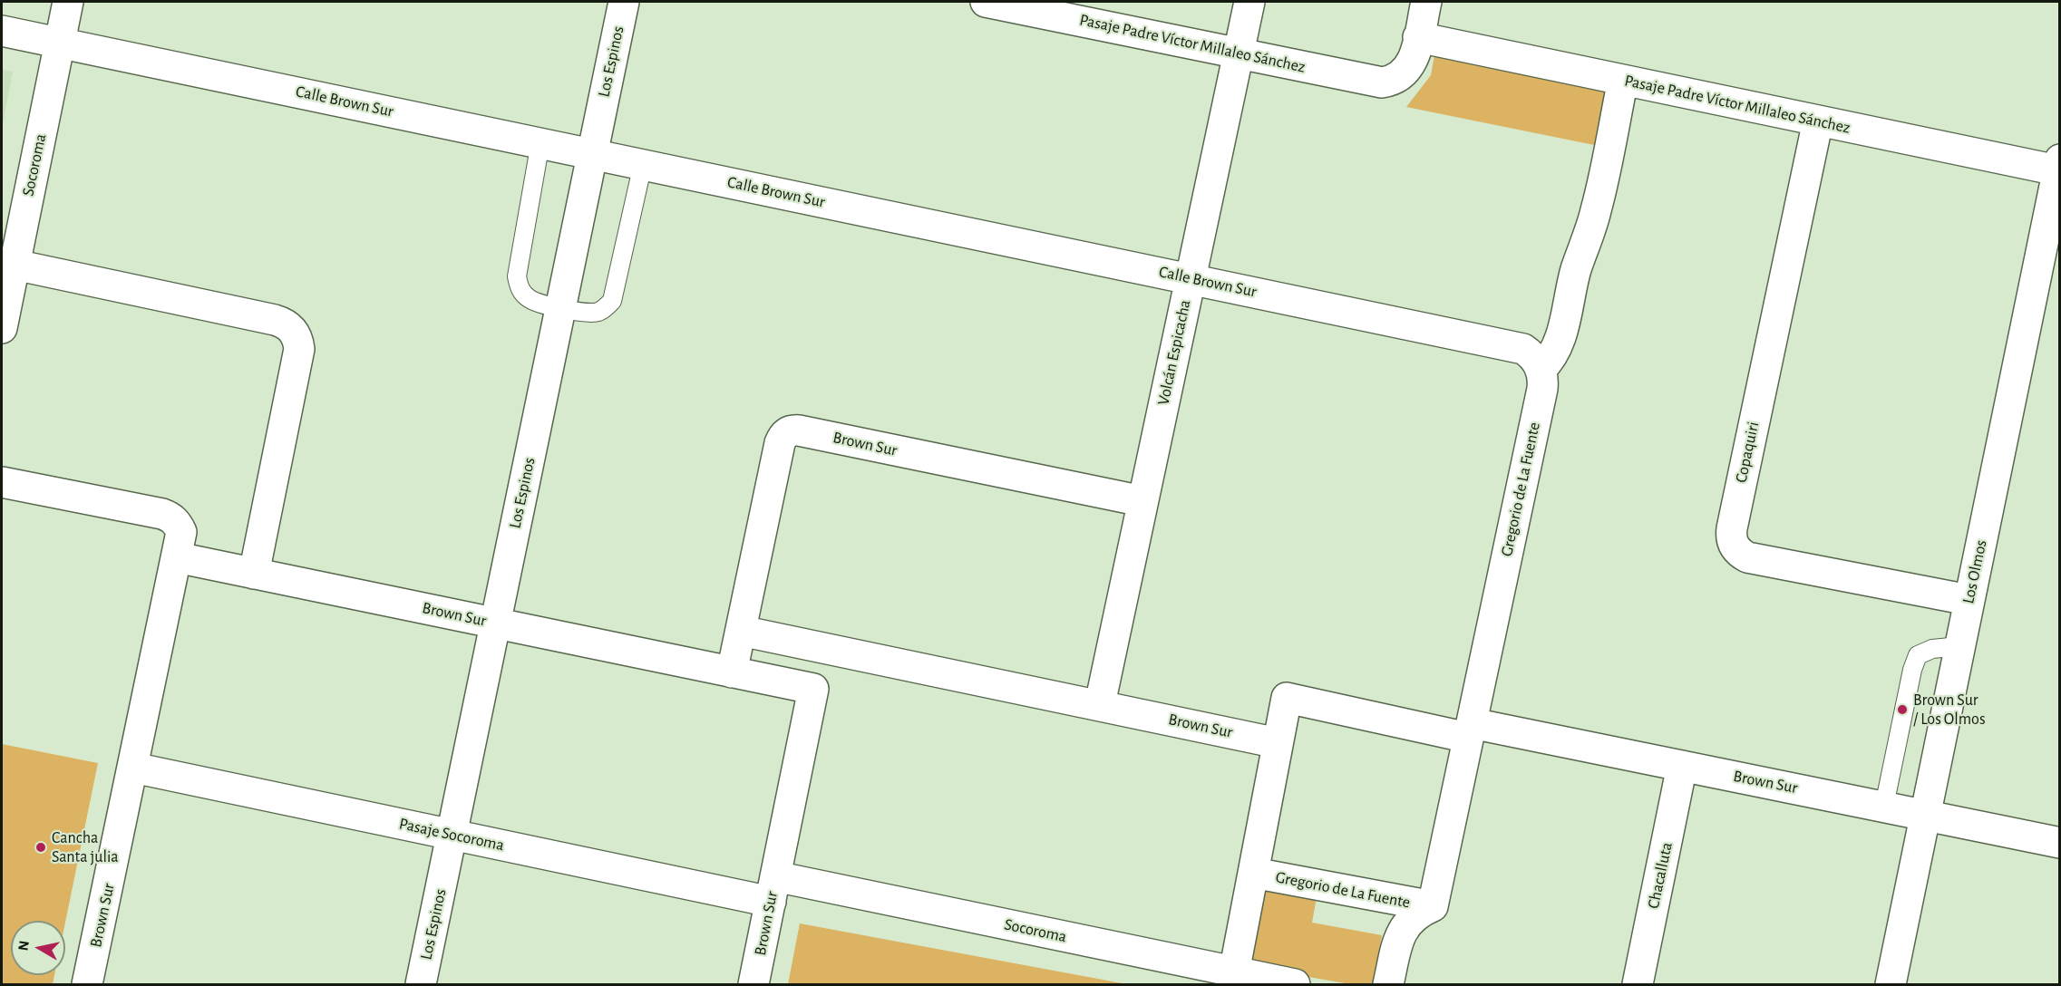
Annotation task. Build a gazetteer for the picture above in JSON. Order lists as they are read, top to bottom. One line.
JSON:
{"streets":{"street":["Pasaje Padre Víctor Millaleo Sánchez","Los Espinos","Calle Brown Sur","Socoroma","Volcán Espicacha","Brown Sur","Copaquiri","Gregorio de La Fuente","Los Olmos","Pasaje Socoroma","Chacalluta"]},"crossings":[["Pasaje Padre Víctor Millaleo Sánchez","Volcán Espicacha"],["Pasaje Padre Víctor Millaleo Sánchez","Copaquiri"],["Pasaje Padre Víctor Millaleo Sánchez","Los Olmos"],["Los Espinos","Calle Brown Sur"],["Los Espinos","Brown Sur"],["Los Espinos","Pasaje Socoroma"],["Calle Brown Sur","Socoroma"],["Calle Brown Sur","Volcán Espicacha"],["Calle Brown Sur","Gregorio de La Fuente"],["Socoroma","Brown Sur"],["Socoroma","Gregorio de La Fuente"],["Socoroma","Pasaje Socoroma"],["Volcán Espicacha","Brown Sur"],["Brown Sur","Gregorio de La Fuente"],["Brown Sur","Los Olmos"],["Brown Sur","Pasaje Socoroma"],["Brown Sur","Chacalluta"],["Copaquiri","Los Olmos"]],"places":["Brown Sur / Los Olmos","Cancha Santa julia"],"north":"left"}
